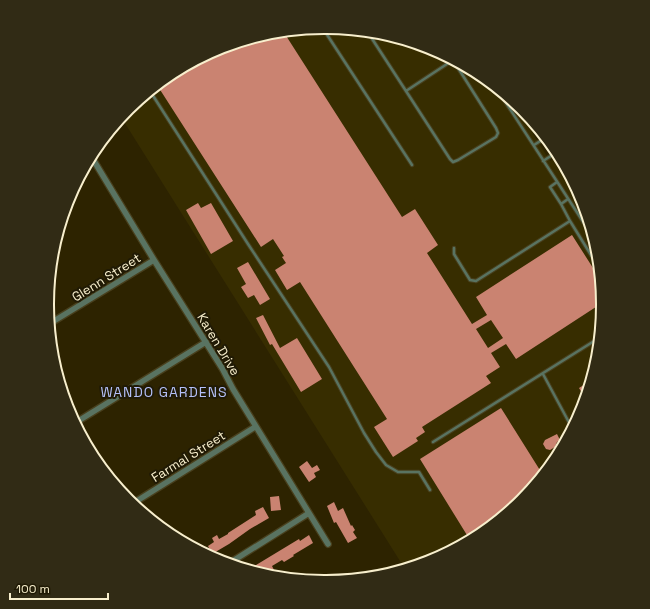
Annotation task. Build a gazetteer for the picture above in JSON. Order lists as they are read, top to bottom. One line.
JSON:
{"streets":{"street":["Glenn Street","Karen Drive","Farmal Street"]},"crossings":[["Glenn Street","Karen Drive"],["Karen Drive","Farmal Street"]],"districts":["WANDO GARDENS"],"scale_bar":"100 m"}
